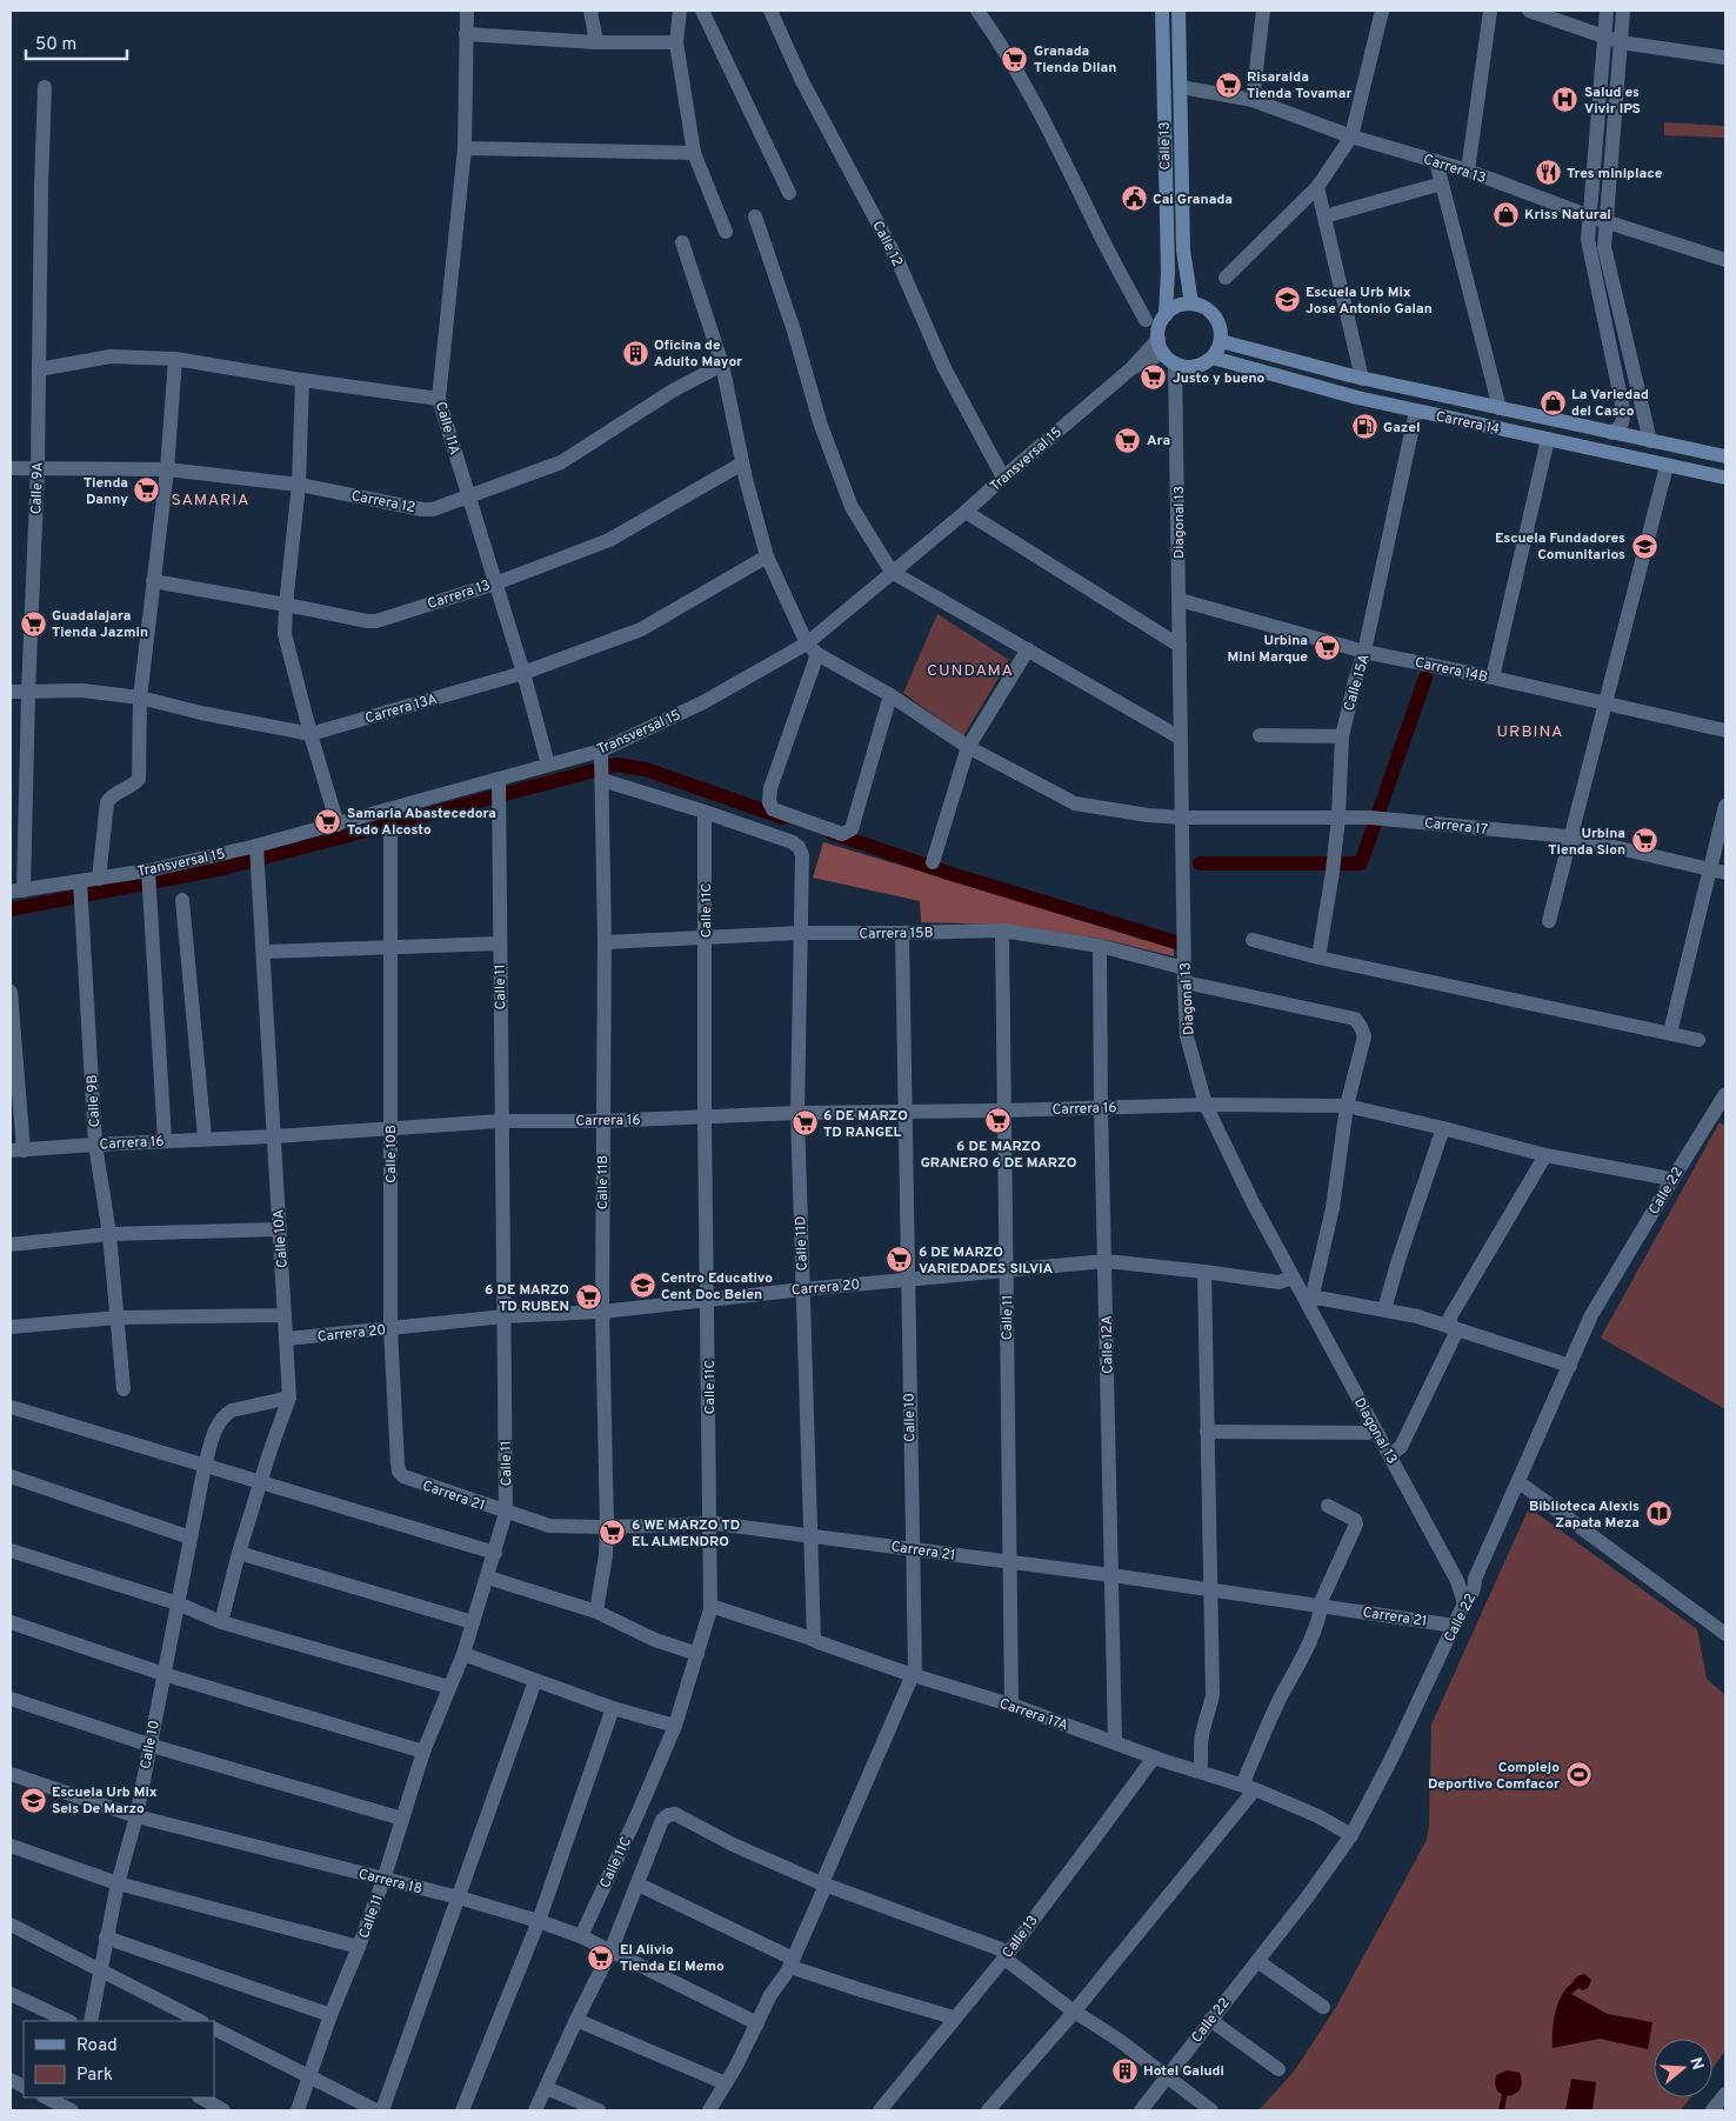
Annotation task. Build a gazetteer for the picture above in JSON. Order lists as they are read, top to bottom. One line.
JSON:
{"streets":{"main road":["Calle 13","Carrera 14"],"street":["Carrera 13","Calle 12","Calle 11A","Transversal 15","Calle 9A","Carrera 12","Diagonal 13","Carrera 14B","Calle 15A","Carrera 13A","Carrera 17","Calle 11C","Carrera 15B","Calle 11","Calle 9B","Carrera 16","Calle 10B","Calle 11B","Calle 22","Calle 10A","Calle 11D","Carrera 20","Calle 12A","Calle 10","Carrera 21","Carrera 17A","Carrera 18"]},"crossings":[["Calle 13","Carrera 13"],["Calle 13","Carrera 14"],["Calle 13","Transversal 15"],["Calle 13","Diagonal 13"],["Calle 13","Carrera 17A"],["Carrera 13","Calle 11A"],["Calle 12","Transversal 15"],["Carrera 14","Transversal 15"],["Carrera 14","Diagonal 13"],["Carrera 14","Calle 15A"],["Calle 11A","Transversal 15"],["Calle 11A","Carrera 12"],["Calle 11A","Carrera 13A"],["Transversal 15","Calle 9A"],["Transversal 15","Diagonal 13"],["Transversal 15","Carrera 17"],["Transversal 15","Calle 11"],["Transversal 15","Calle 9B"],["Transversal 15","Calle 11B"],["Transversal 15","Calle 10A"],["Calle 9A","Carrera 12"],["Calle 9A","Carrera 13A"],["Diagonal 13","Carrera 14B"],["Diagonal 13","Carrera 17"],["Diagonal 13","Carrera 15B"],["Diagonal 13","Carrera 16"],["Diagonal 13","Calle 22"],["Diagonal 13","Carrera 20"],["Carrera 14B","Calle 15A"],["Calle 15A","Carrera 17"],["Calle 11C","Carrera 15B"],["Calle 11C","Carrera 16"],["Calle 11C","Calle 11D"],["Calle 11C","Carrera 20"],["Calle 11C","Calle 10"],["Calle 11C","Carrera 21"],["Calle 11C","Carrera 17A"],["Calle 11C","Carrera 18"],["Carrera 15B","Calle 11"],["Carrera 15B","Calle 11B"],["Carrera 15B","Calle 11D"],["Carrera 15B","Calle 12A"],["Carrera 15B","Calle 10"],["Calle 11","Carrera 16"],["Calle 11","Carrera 20"],["Calle 11","Carrera 21"],["Calle 11","Carrera 17A"],["Calle 11","Carrera 18"],["Calle 9B","Carrera 16"],["Carrera 16","Calle 10B"],["Carrera 16","Calle 11B"],["Carrera 16","Calle 22"],["Carrera 16","Calle 10A"],["Carrera 16","Calle 11D"],["Carrera 16","Calle 12A"],["Carrera 16","Calle 10"],["Calle 10B","Carrera 20"],["Calle 10B","Carrera 21"],["Calle 11B","Carrera 20"],["Calle 11B","Carrera 21"],["Calle 22","Carrera 21"],["Calle 22","Carrera 17A"],["Calle 10A","Carrera 20"],["Calle 10A","Calle 10"],["Calle 11D","Carrera 20"],["Calle 11D","Carrera 21"],["Calle 11D","Carrera 17A"],["Carrera 20","Calle 12A"],["Carrera 20","Calle 10"],["Calle 12A","Carrera 21"],["Calle 12A","Carrera 17A"],["Calle 10","Carrera 21"],["Calle 10","Carrera 17A"],["Calle 10","Carrera 18"]],"districts":["SAMARIA","CUNDAMA","URBINA"],"places":{"supermarket":["Granada Tienda Dilan","Risaralda Tienda Tovamar","Justo y bueno","Ara","Tienda Danny","Guadalajara Tienda Jazmin","Urbina Mini Marque","Samaria Abastecedora Todo Alcosto","Urbina Tienda Sion","6 DE MARZO GRANERO 6 DE MARZO","6 DE MARZO TD RANGEL","6 DE MARZO VARIEDADES SILVIA","6 DE MARZO TD RUBEN","6 WE MARZO TD EL ALMENDRO","El Alivio Tienda El Memo"],"hospital":["Salud es Vivir IPS"],"restaurant":["Tres miniplace"],"public building":["Cai Granada"],"shop":["Kriss Natural","La Variedad del Casco"],"school or university":["Escuela Urb Mix Jose Antonio Galan","Escuela Fundadores Comunitarios","Centro Educativo Cent Doc Belen","Escuela Urb Mix Seis De Marzo"],"building":["Oficina de Adulto Mayor","Hotel Galudi"],"fuel station":["Gazel"],"library":["Biblioteca Alexis Zapata Meza"],"sports":["Complejo Deportivo Comfacor"]},"legend":["Road","Park"],"scale_bar":"50 m","north":"right"}
